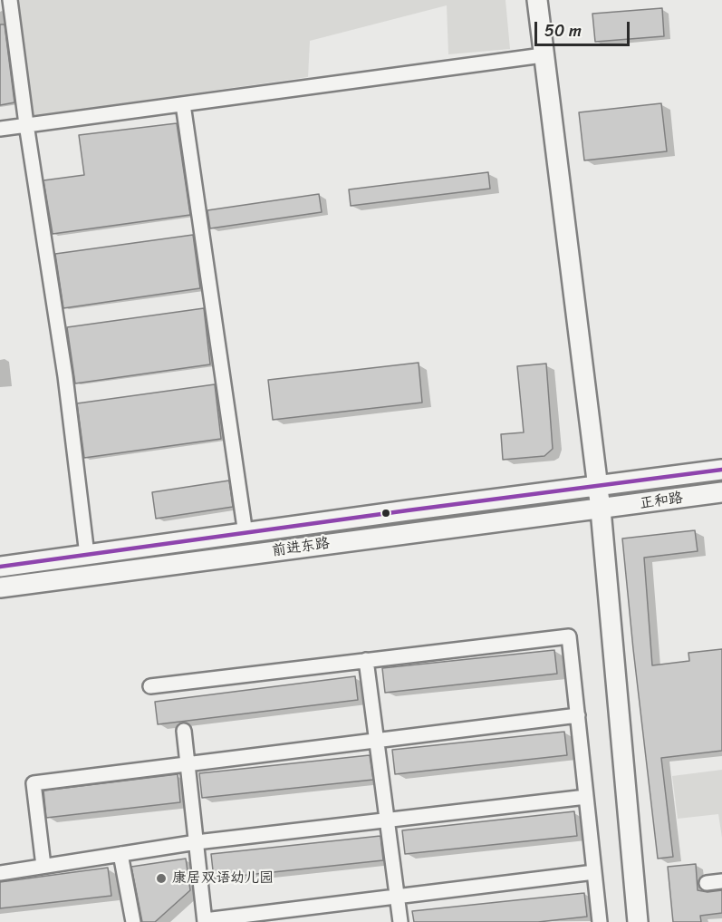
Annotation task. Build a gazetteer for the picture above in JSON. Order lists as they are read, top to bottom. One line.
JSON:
{"streets":{"main road":["正和路","前进东路"]},"crossings":[["正和路","前进东路"]],"places":["康居双语幼儿园"],"scale_bar":"50 m"}
